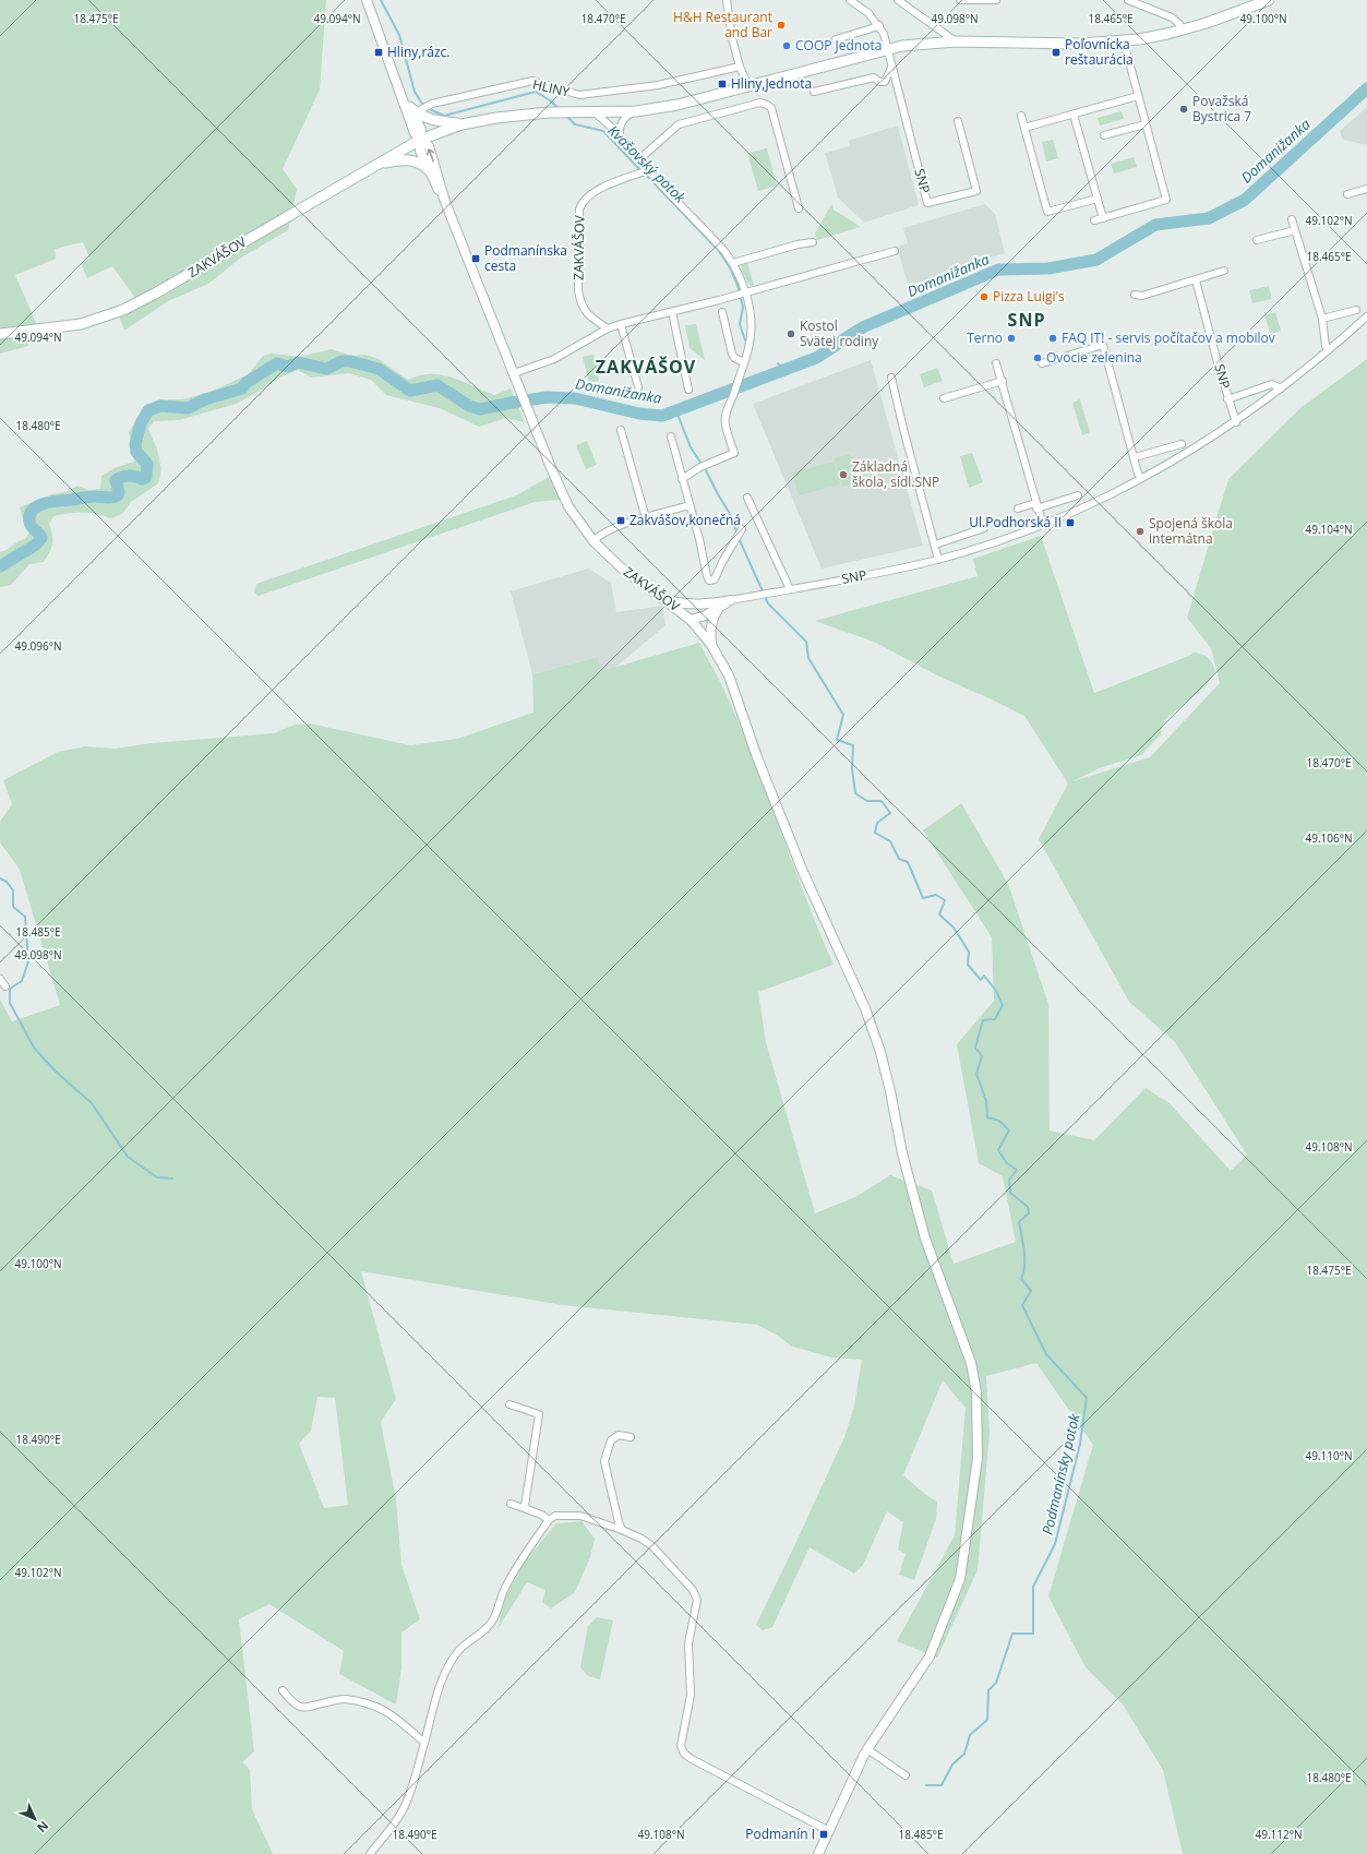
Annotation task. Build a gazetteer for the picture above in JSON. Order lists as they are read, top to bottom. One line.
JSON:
{"streets":{"main road":["ZAKVÁŠOV"],"street":["HLINY","SNP"]},"districts":["SNP","ZAKVÁŠOV"],"water":["Domanižanka","Kvašovský potok","Podmanínsky potok"],"places":{"other":["H&H Restaurant and Bar","COOP Jednota","Považská Bystrica 7","Pizza Luigi's","Kostol Svätej rodiny","Terno","FAQ IT! - servis počítačov a mobilov","Ovocie zelenina","Základná škola, sídl.SNP","Spojená škola internátna"],"transit":["Hliny,rázc.","Poľovnícka reštaurácia","Hliny,Jednota","Podmanínska cesta","Zakvášov,konečná","Ul.Podhorská II","Podmanín I"]},"north":"bottom right","coordinates":["18.475°E","49.094°N","18.470°E","49.098°N","18.465°E","49.100°N","49.102°N","18.480°E","49.104°N","49.096°N","49.106°N","18.485°E","49.108°N","18.490°E","49.110°N","49.112°N"]}
